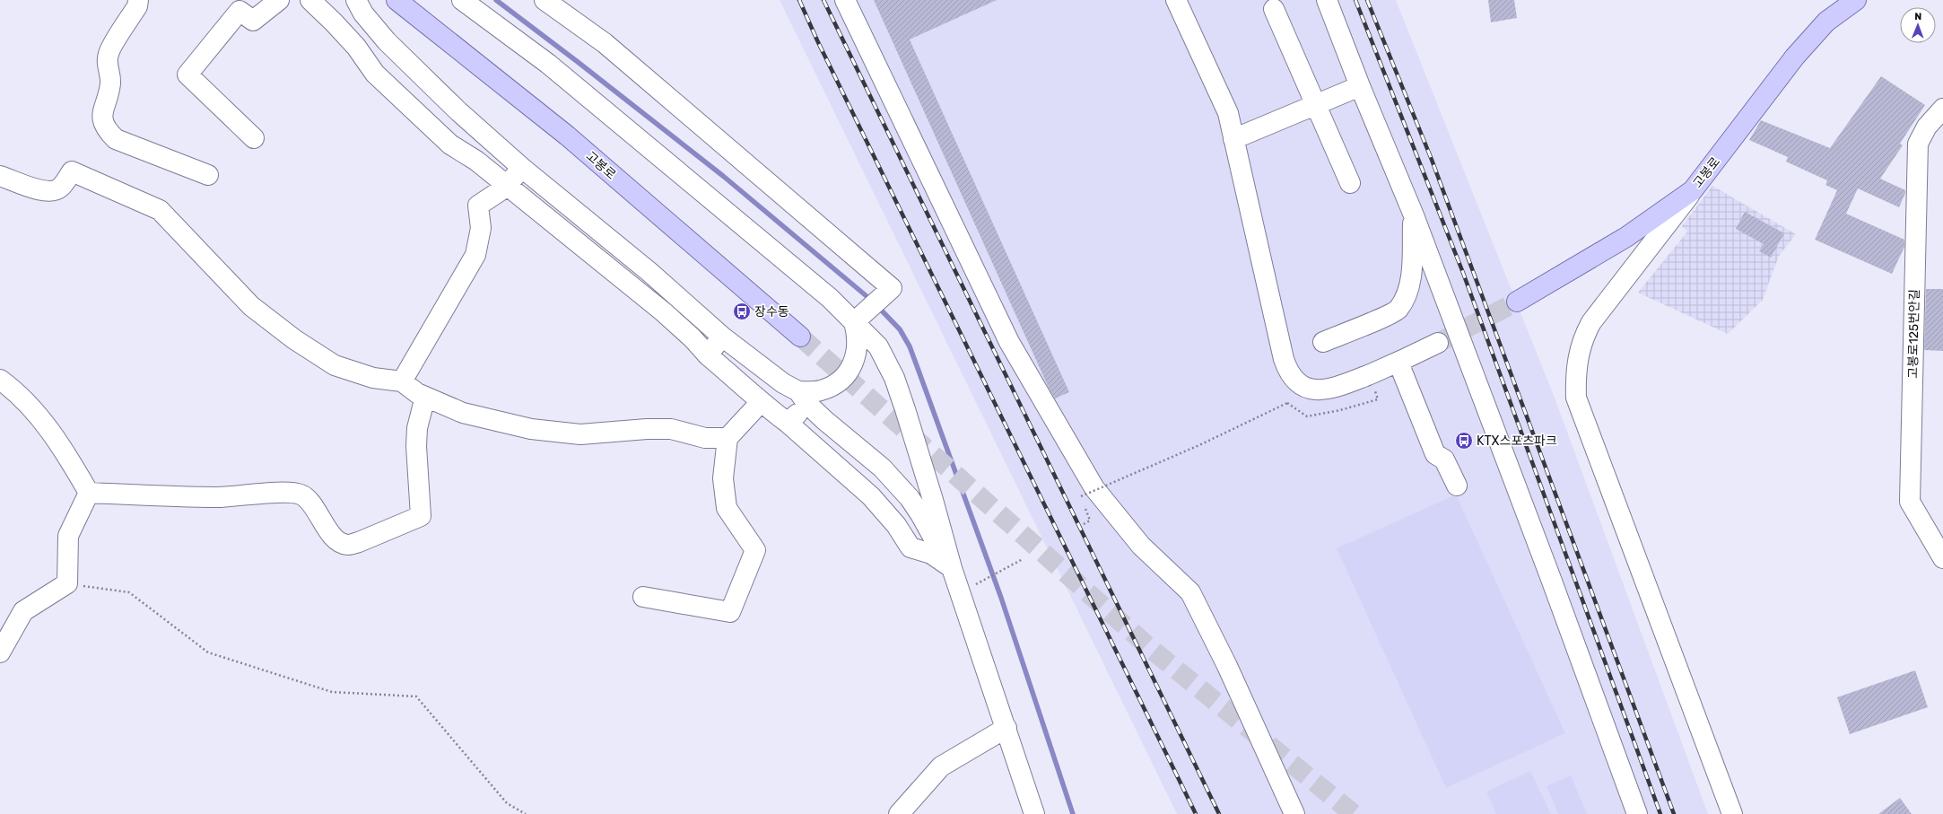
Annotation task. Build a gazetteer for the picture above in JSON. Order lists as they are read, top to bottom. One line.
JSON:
{"streets":{"main road":["고봉로"],"street":["고봉로125번안길"]},"places":{"bus stop":["장수동","KTX스포츠파크"]},"north":"top"}
